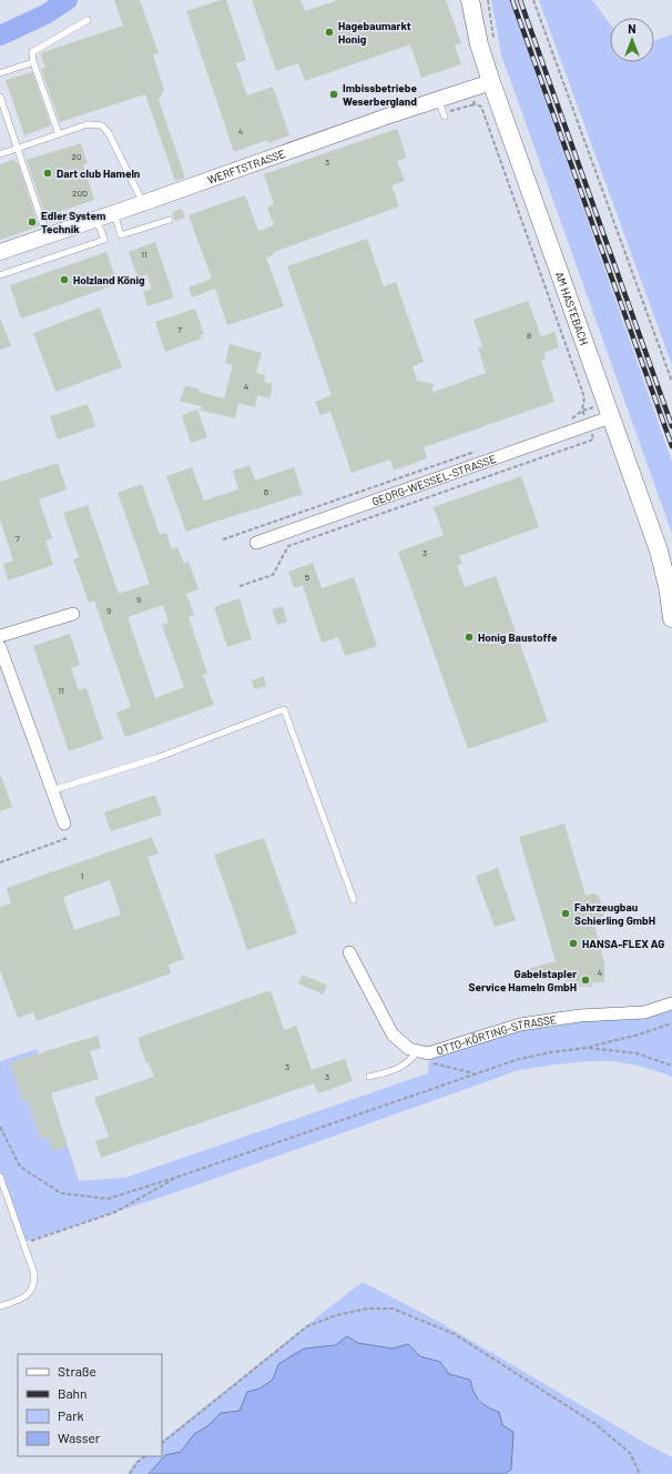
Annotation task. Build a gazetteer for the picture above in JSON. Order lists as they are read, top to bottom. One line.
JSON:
{"streets":{"main road":["AM HASTEBACH"],"street":["WERFTSTRASSE","GEORG-WESSEL-STRASSE","OTTO-KÖRTING-STRASSE"]},"crossings":[["WERFTSTRASSE","AM HASTEBACH"],["AM HASTEBACH","GEORG-WESSEL-STRASSE"]],"places":["Hagebaumarkt Honig","Imbissbetriebe Weserbergland","Dart club Hameln","Edler System Technik","Holzland König","Honig Baustoffe","Fahrzeugbau Schierling GmbH","HANSA-FLEX AG","Gabelstapler Service Hameln GmbH"],"house_numbers":["4","20","3","20D","11","7","8","4","6","7","3","5","9","9","11","1","4","3","3"],"legend":["Straße","Bahn","Park","Wasser"],"north":"top"}
